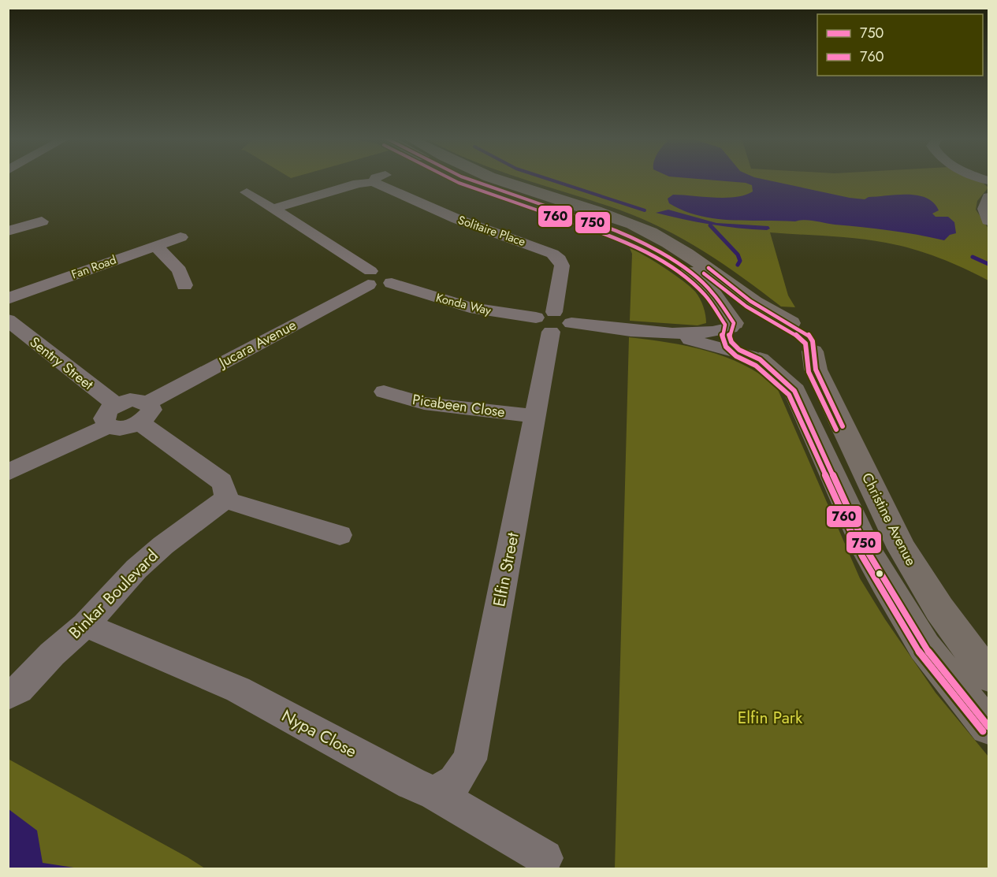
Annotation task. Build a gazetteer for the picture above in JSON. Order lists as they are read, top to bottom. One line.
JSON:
{"streets":{"main road":["Christine Avenue"],"street":["Solitaire Place","Fan Road","Konda Way","Jucara Avenue","Sentry Street","Picabeen Close","Elfin Street","Binkar Boulevard","Nypa Close"]},"crossings":[["Solitaire Place","Konda Way"],["Solitaire Place","Elfin Street"],["Konda Way","Jucara Avenue"],["Konda Way","Elfin Street"],["Jucara Avenue","Sentry Street"],["Picabeen Close","Elfin Street"],["Elfin Street","Nypa Close"],["Binkar Boulevard","Nypa Close"]],"parks":["Elfin Park"],"lines":["transit line 750","transit line 760"],"legend":["750","760"]}
